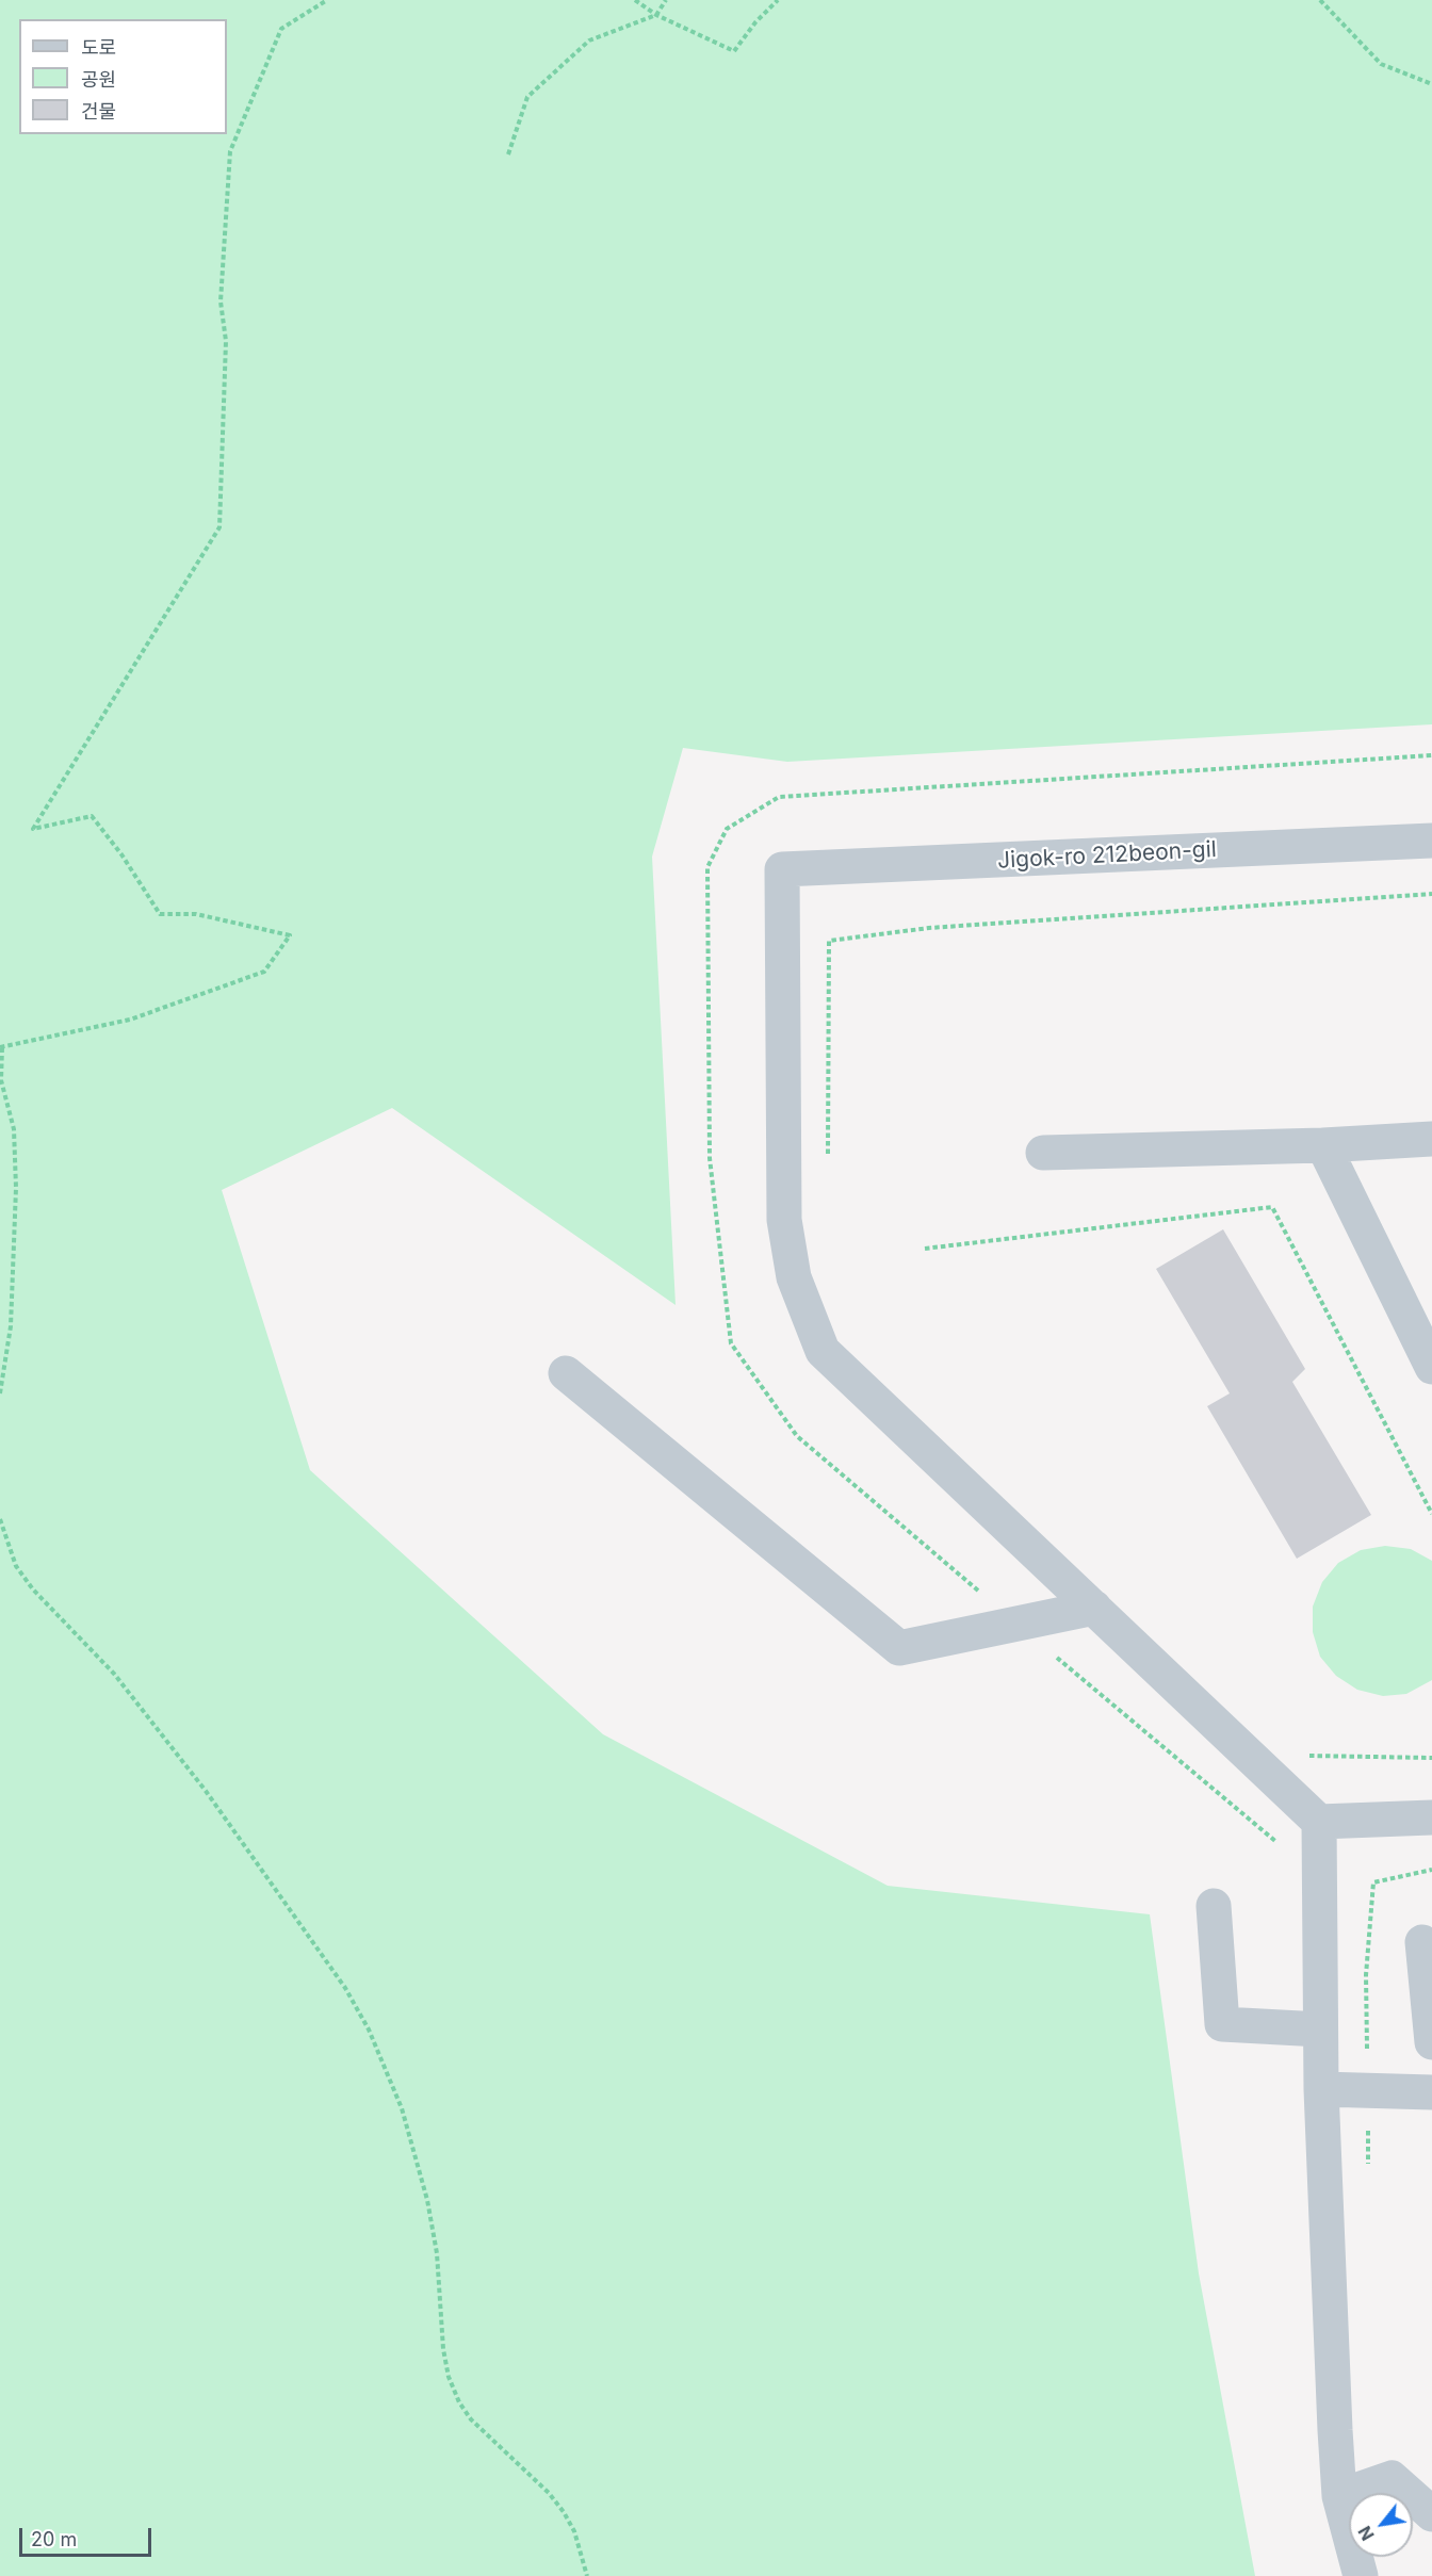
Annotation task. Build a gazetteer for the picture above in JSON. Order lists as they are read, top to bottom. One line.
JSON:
{"streets":{"street":["Jigok-ro 212beon-gil"]},"legend":["도로","공원","건물"],"scale_bar":"20 m","north":"bottom left"}
